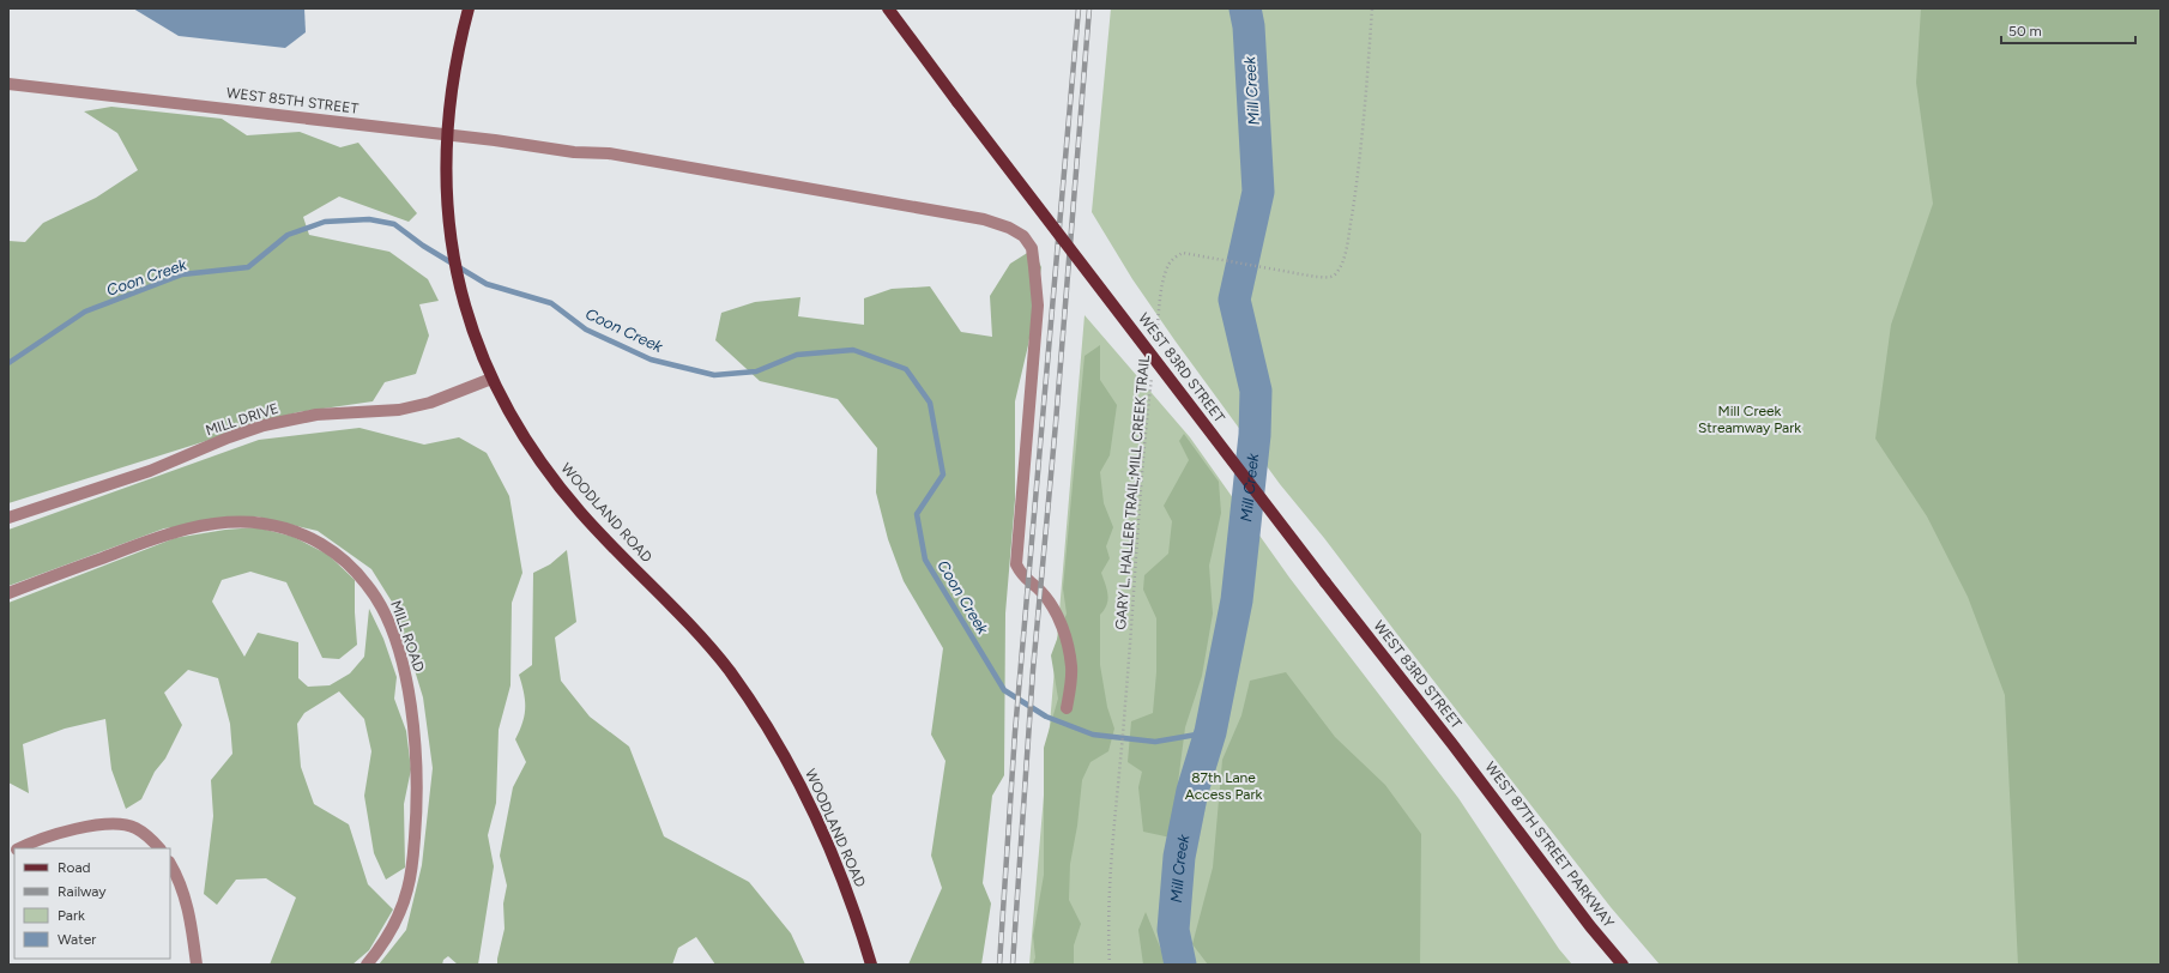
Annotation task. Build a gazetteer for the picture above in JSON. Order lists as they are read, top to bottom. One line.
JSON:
{"streets":{"main road":["WEST 83RD STREET","WOODLAND ROAD","WEST 87TH STREET PARKWAY"],"street":["WEST 85TH STREET","MILL DRIVE","MILL ROAD"],"path":["GARY L. HALLER TRAIL;MILL CREEK TRAIL"]},"crossings":[["WEST 85TH STREET","WOODLAND ROAD"],["WEST 83RD STREET","WEST 87TH STREET PARKWAY"],["MILL DRIVE","WOODLAND ROAD"]],"water":["Mill Creek","Coon Creek"],"parks":["Mill Creek Streamway Park","87th Lane Access Park"],"legend":["Road","Railway","Park","Water"],"scale_bar":"50 m"}
